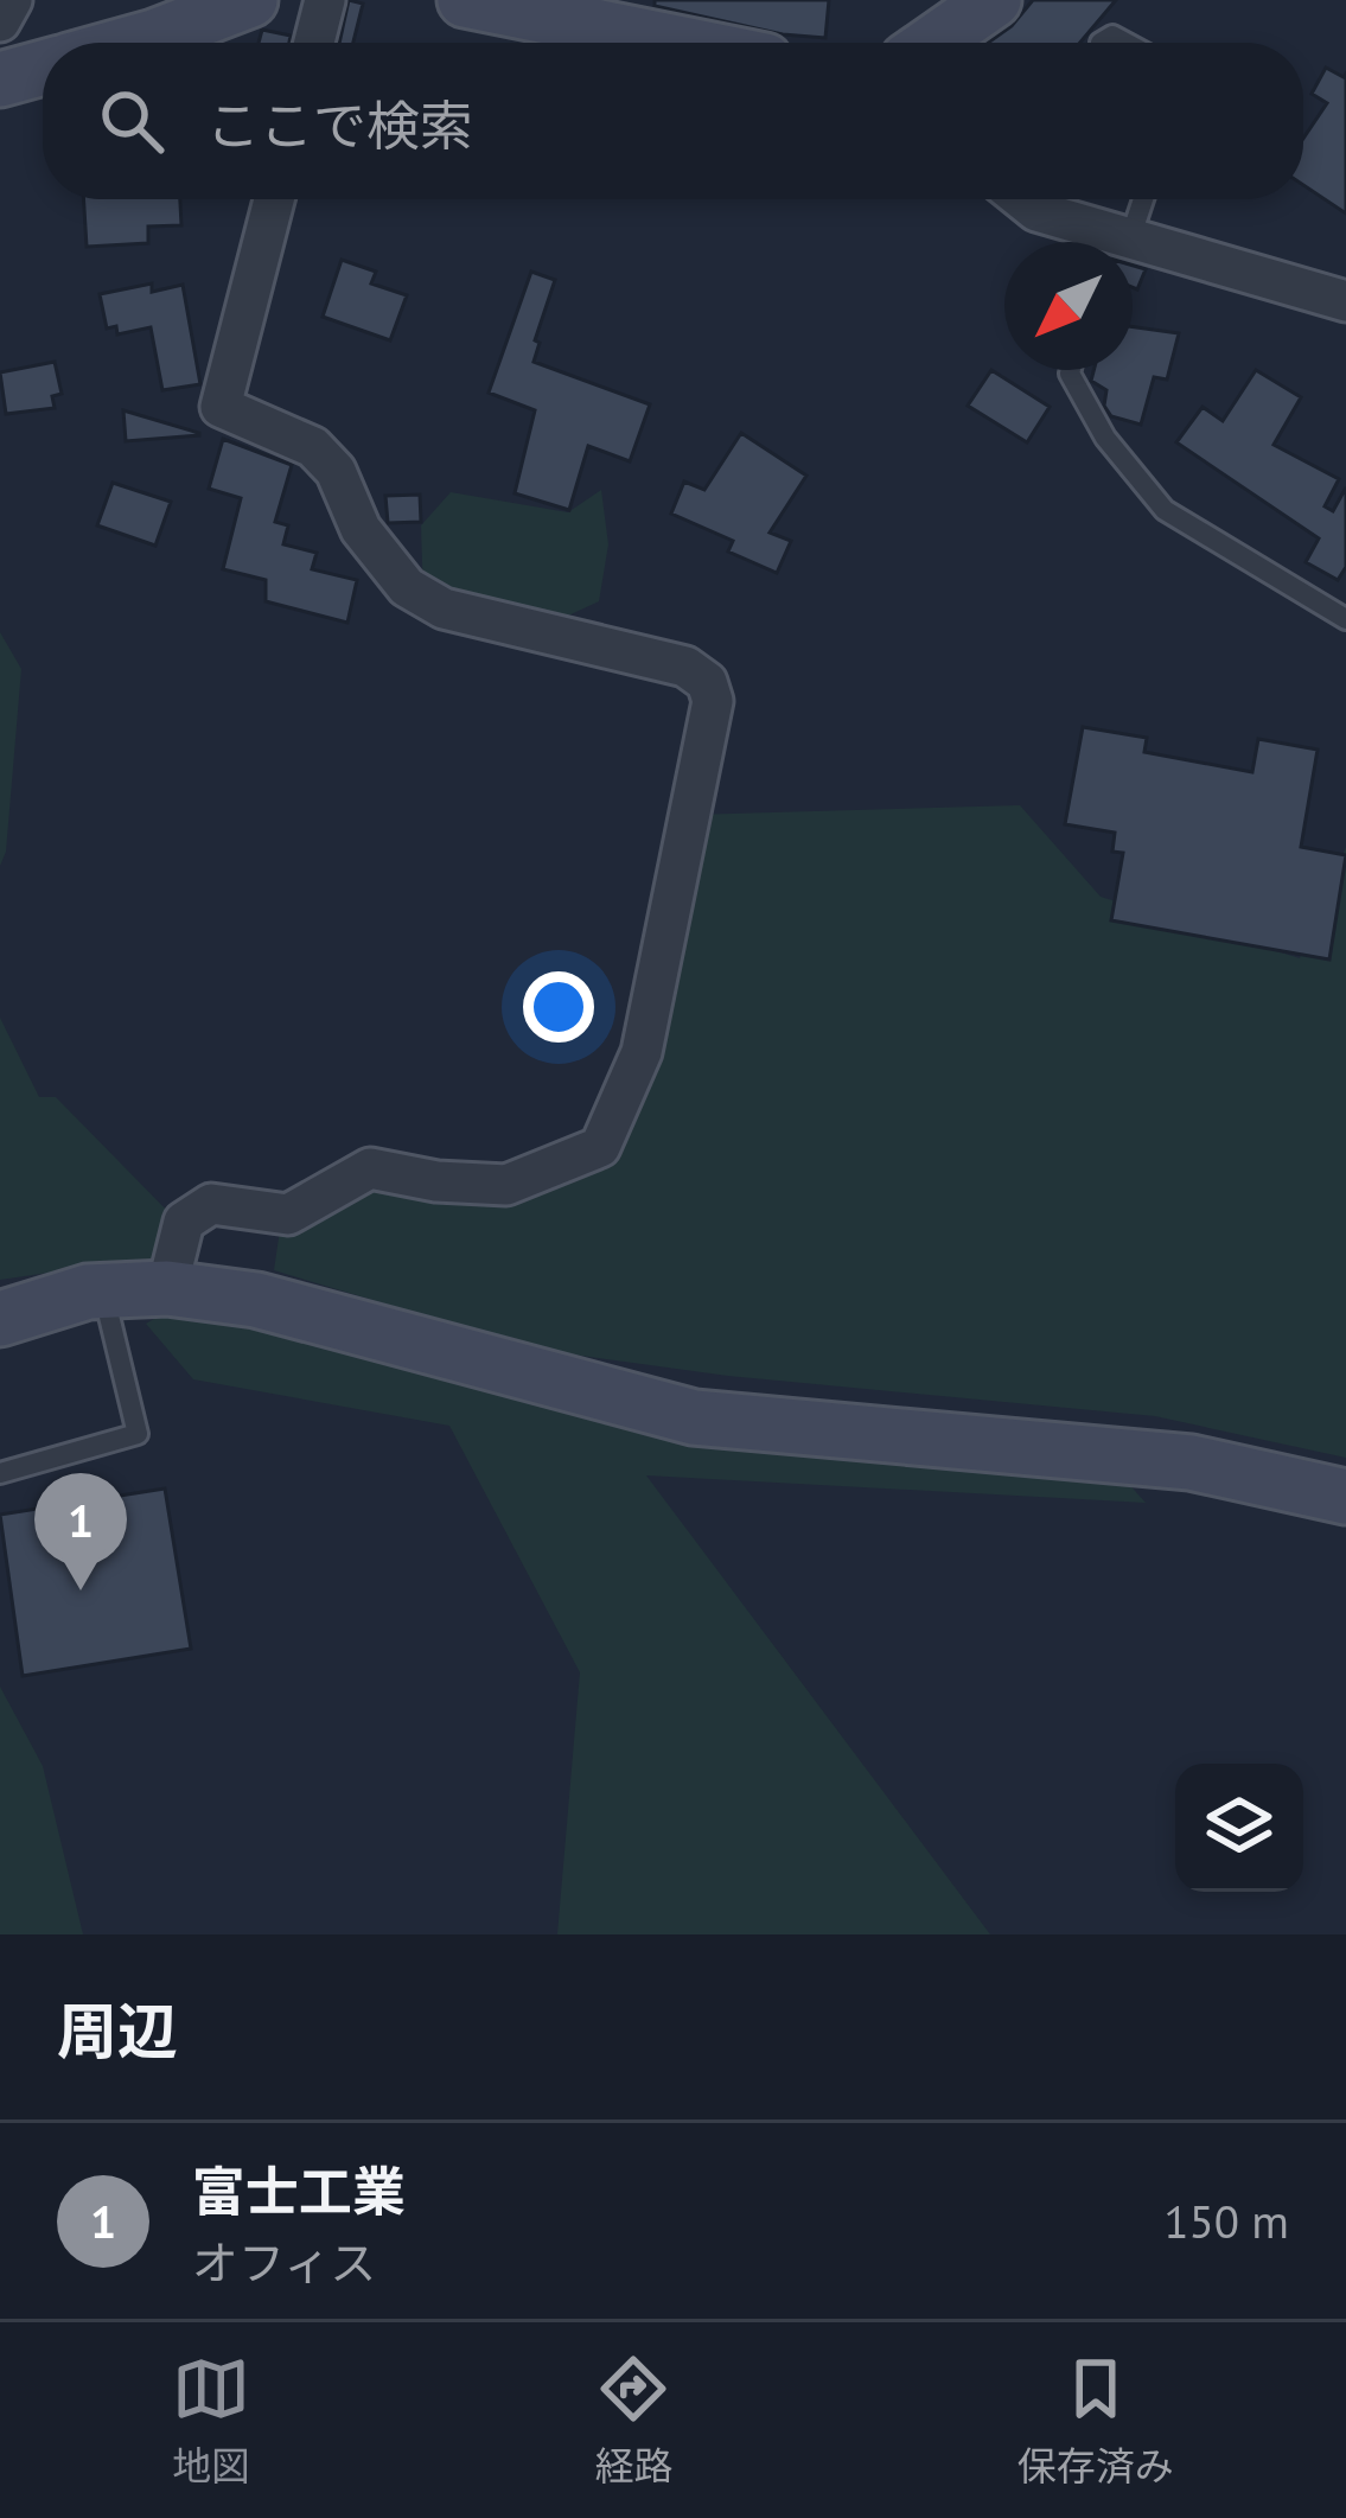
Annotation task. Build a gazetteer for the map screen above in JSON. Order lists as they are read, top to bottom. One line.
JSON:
{"north":"bottom left","page":{"search":"ここで検索","pins":"1","heading":"周辺","list":[{"mark":"1","name":"富士工業","note":"オフィス","value":"150 m"}],"nav":["地図","経路","保存済み"]}}
